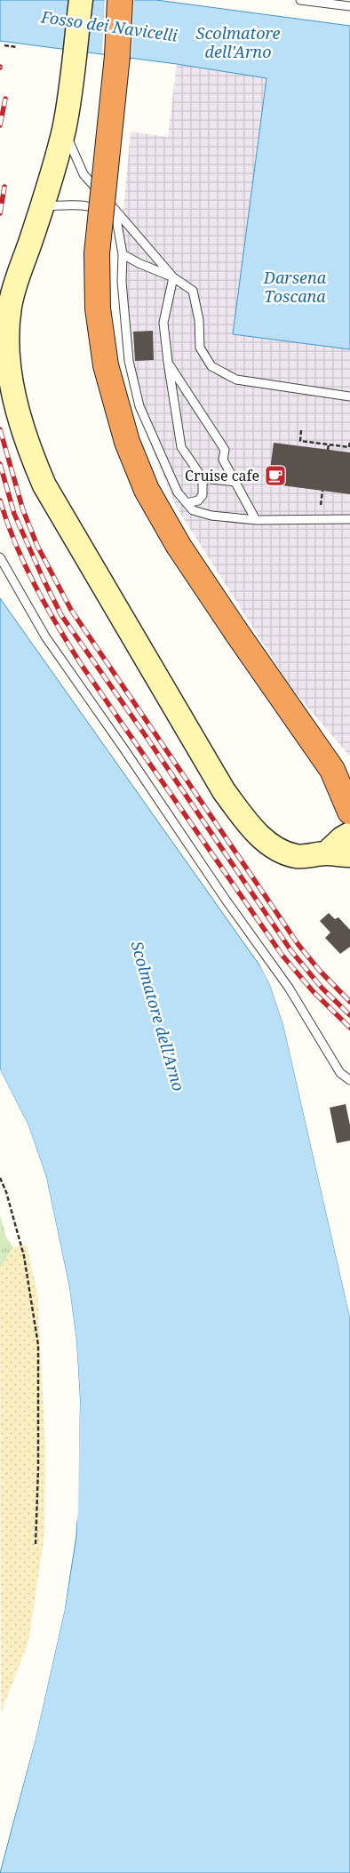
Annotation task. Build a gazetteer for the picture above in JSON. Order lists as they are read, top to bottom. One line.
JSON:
{"water":["Fosso dei Navicelli","Scolmatore dell'Arno","Darsena Toscana"],"places":{"cafe":["Cruise cafe"]}}
